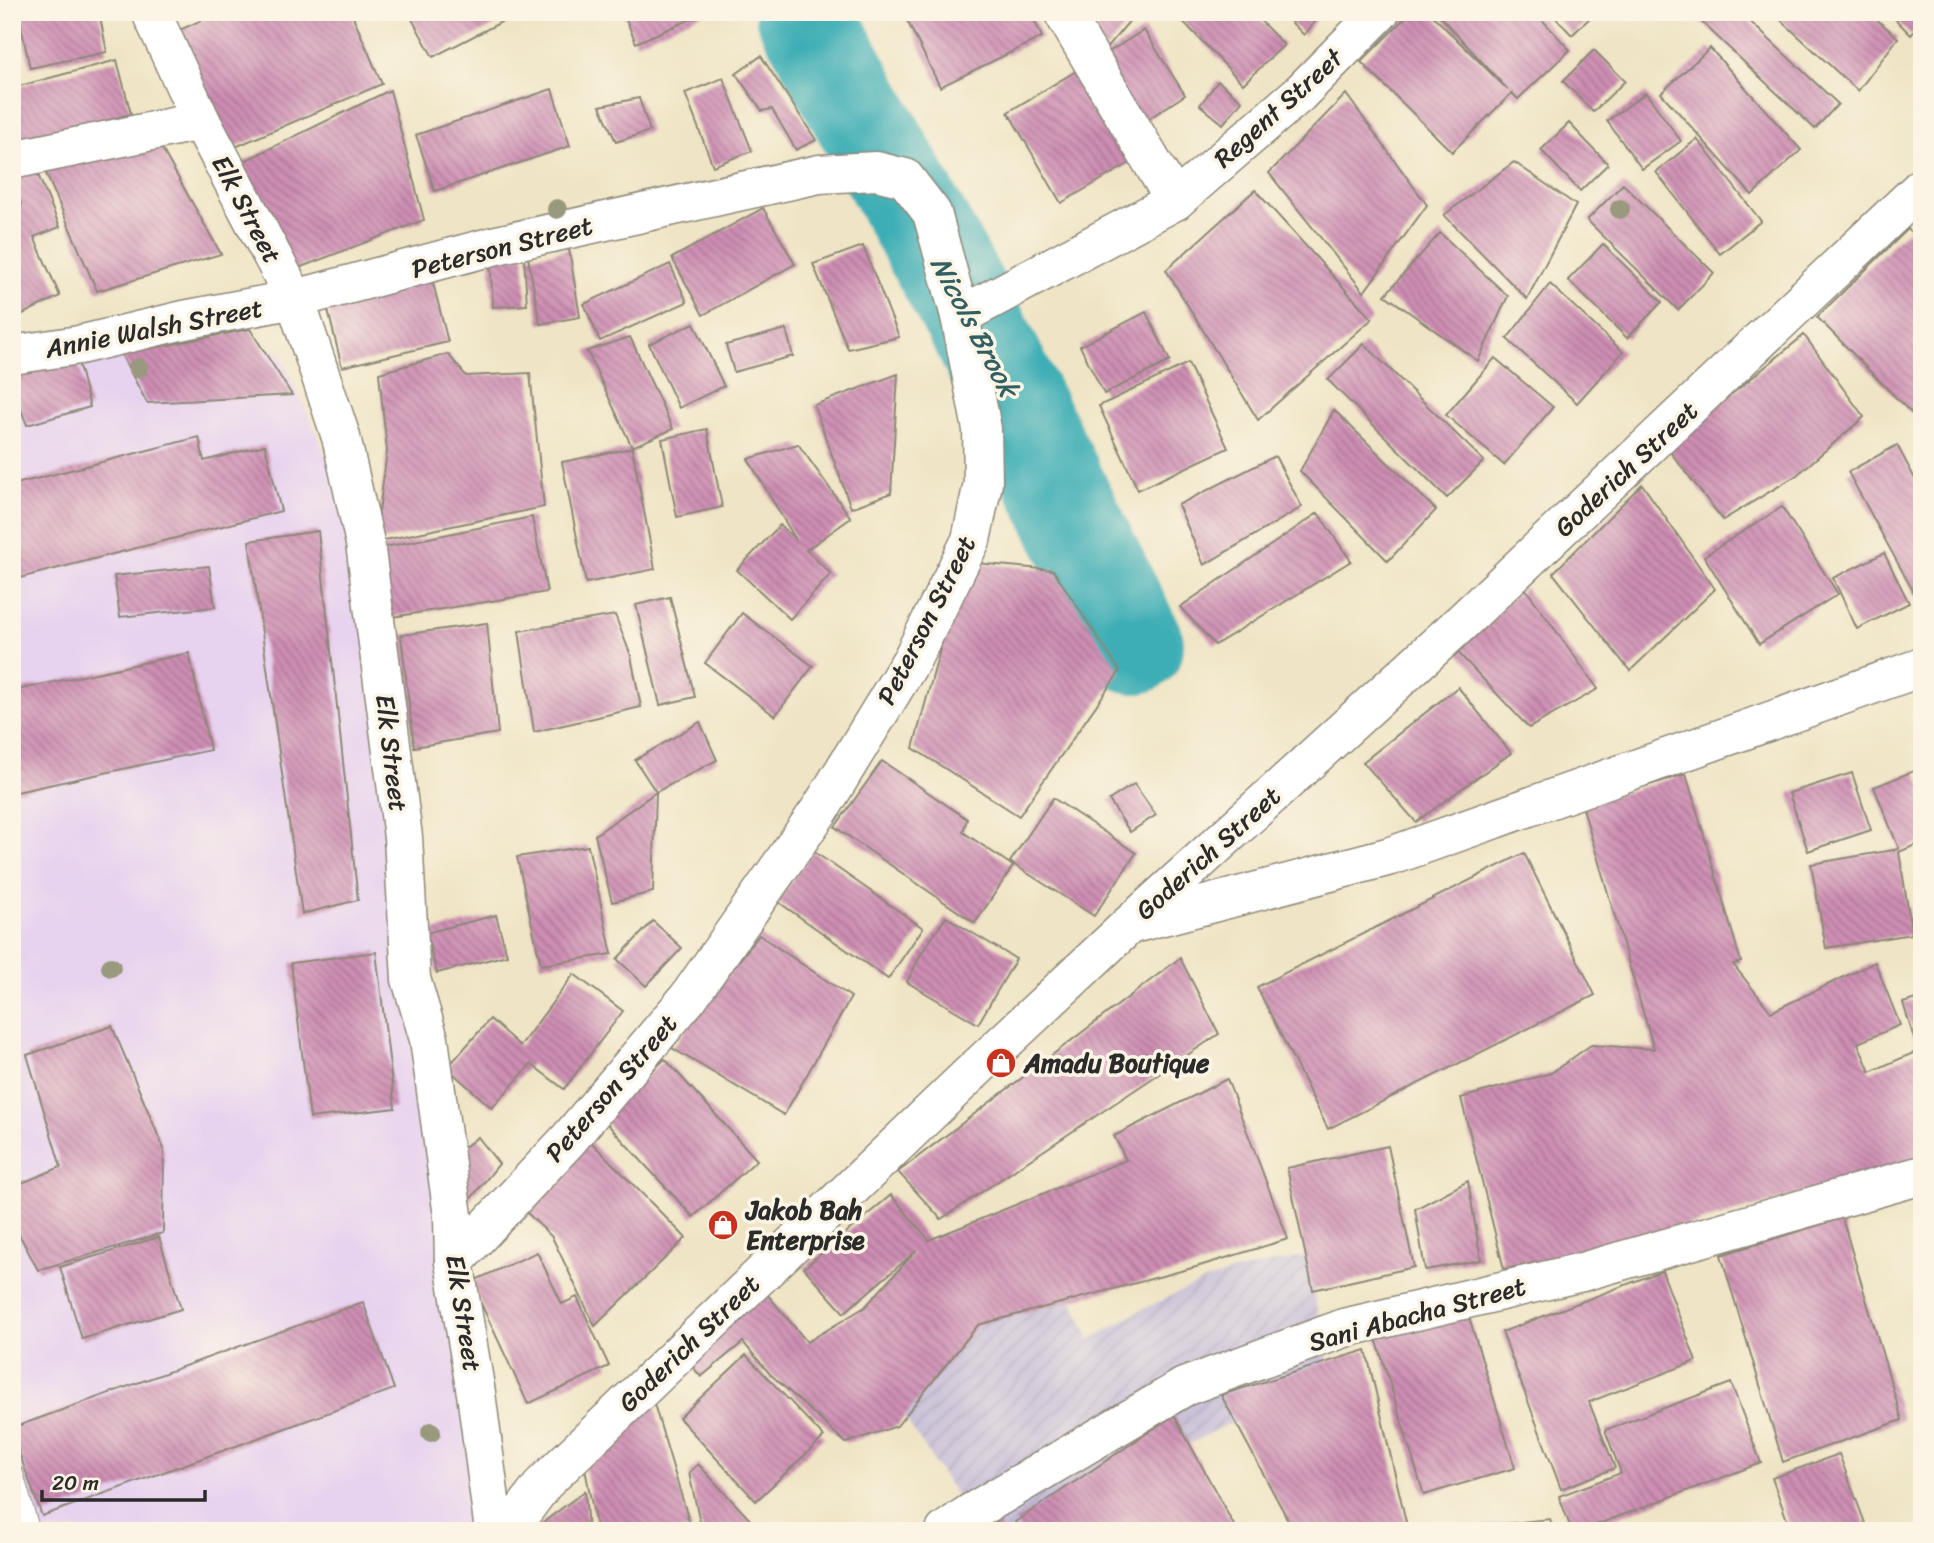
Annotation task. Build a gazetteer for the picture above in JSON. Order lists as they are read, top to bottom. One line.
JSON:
{"streets":{"street":["Regent Street","Elk Street","Peterson Street","Annie Walsh Street","Goderich Street","Sani Abacha Street"]},"crossings":[["Regent Street","Peterson Street"],["Elk Street","Peterson Street"],["Elk Street","Annie Walsh Street"],["Peterson Street","Annie Walsh Street"]],"water":["Nicols Brook"],"places":{"shop":["Amadu Boutique","Jakob Bah Enterprise"]},"scale_bar":"20 m"}
